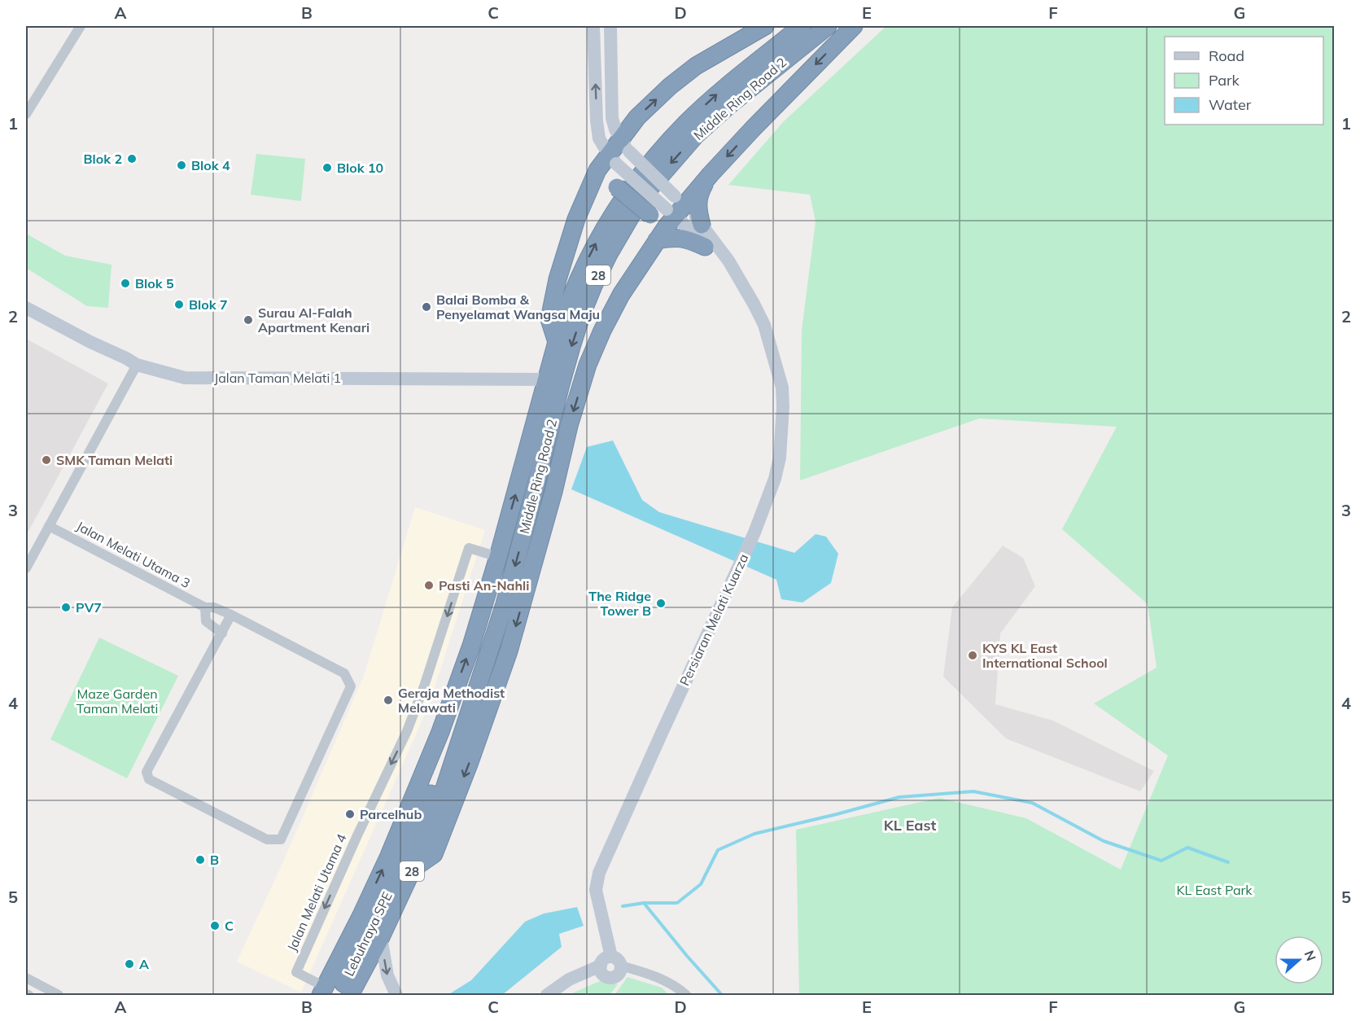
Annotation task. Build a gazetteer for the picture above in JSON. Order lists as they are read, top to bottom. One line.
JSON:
{"streets":{"highway":["Middle Ring Road 2","28","Lebuhraya SPE"],"street":["Jalan Taman Melati 1","Jalan Melati Utama 3","Persiaran Melati Kuarza","Jalan Melati Utama 4"]},"crossings":[["Middle Ring Road 2","Jalan Taman Melati 1"],["Middle Ring Road 2","Jalan Melati Utama 4"],["Middle Ring Road 2","Lebuhraya SPE"],["Jalan Melati Utama 4","Lebuhraya SPE"]],"one_way":["Jalan Melati Utama 4"],"districts":["KL East"],"parks":["Maze Garden Taman Melati","KL East Park"],"places":["Blok 2","Blok 4","Blok 10","Blok 5","Blok 7","Balai Bomba & Penyelamat Wangsa Maju","Surau Al-Falah Apartment Kenari","SMK Taman Melati","Pasti An-Nahli","The Ridge Tower B","PV7","KYS KL East International School","Geraja Methodist Melawati","Parcelhub","B","C","A"],"legend":["Road","Park","Water"],"north":"right","grid":{"columns":["A","B","C","D","E","F","G"],"rows":["1","2","3","4","5"]}}
